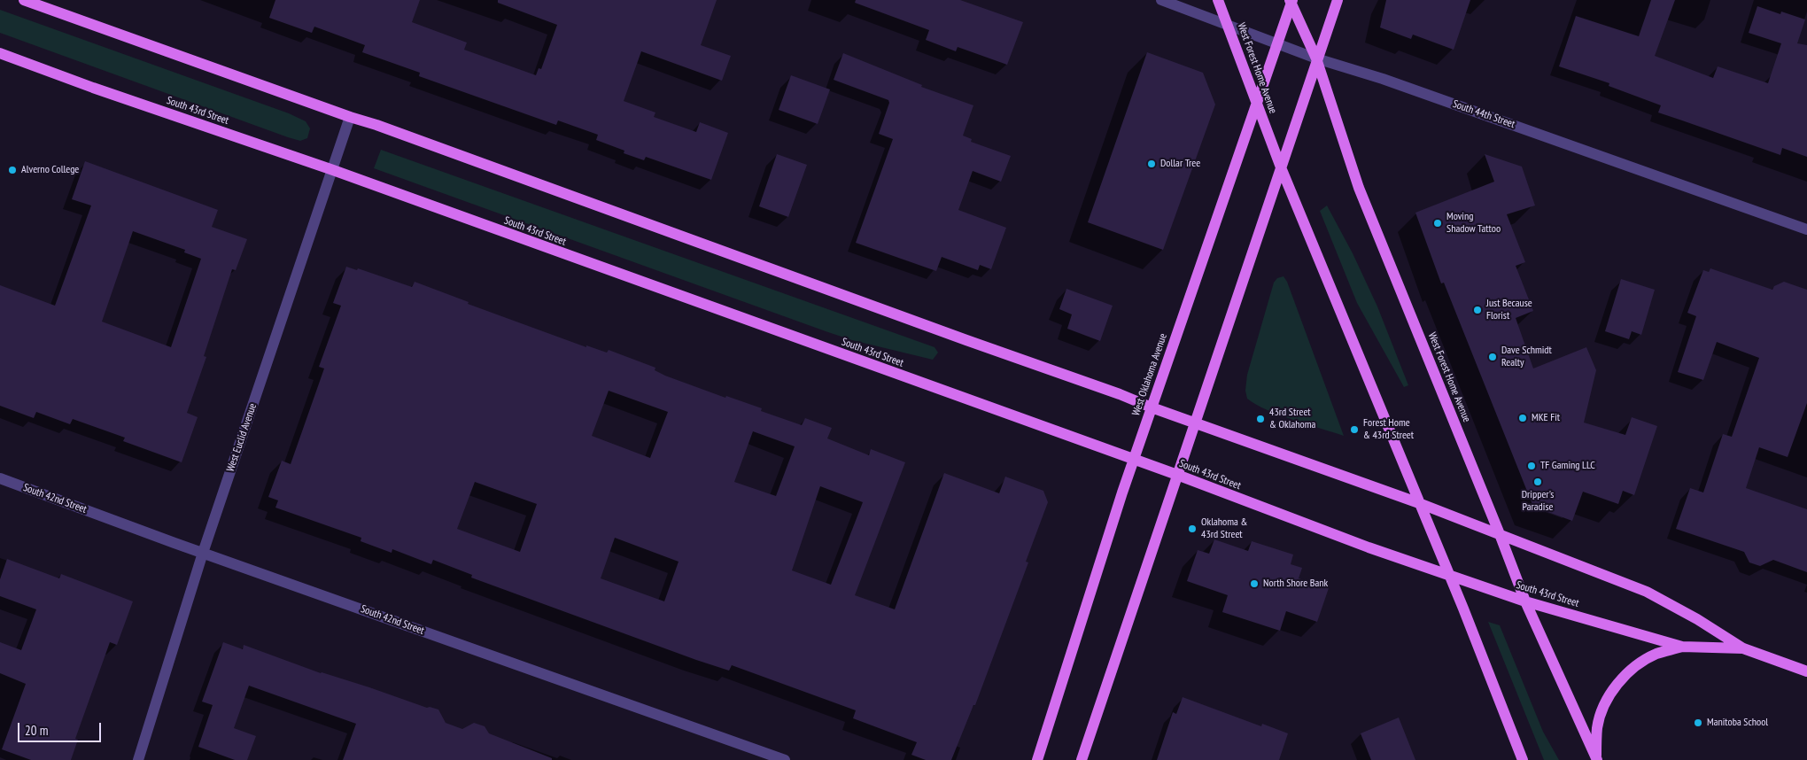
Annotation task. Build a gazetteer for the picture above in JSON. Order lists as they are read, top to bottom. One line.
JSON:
{"streets":{"main road":["West Forest Home Avenue","South 43rd Street","West Oklahoma Avenue"],"street":["South 44th Street","West Euclid Avenue","South 42nd Street"]},"crossings":[["West Forest Home Avenue","South 43rd Street"],["West Forest Home Avenue","South 44th Street"],["West Forest Home Avenue","West Oklahoma Avenue"],["South 43rd Street","West Oklahoma Avenue"],["South 43rd Street","West Euclid Avenue"],["South 44th Street","West Oklahoma Avenue"],["West Euclid Avenue","South 42nd Street"]],"places":["Dollar Tree","Alverno College","Moving Shadow Tattoo","Just Because Florist","Dave Schmidt Realty","MKE Fit","43rd Street & Oklahoma","Forest Home & 43rd Street","TF Gaming LLC","Dripper's Paradise","Oklahoma & 43rd Street","North Shore Bank","Manitoba School"],"scale_bar":"20 m"}
